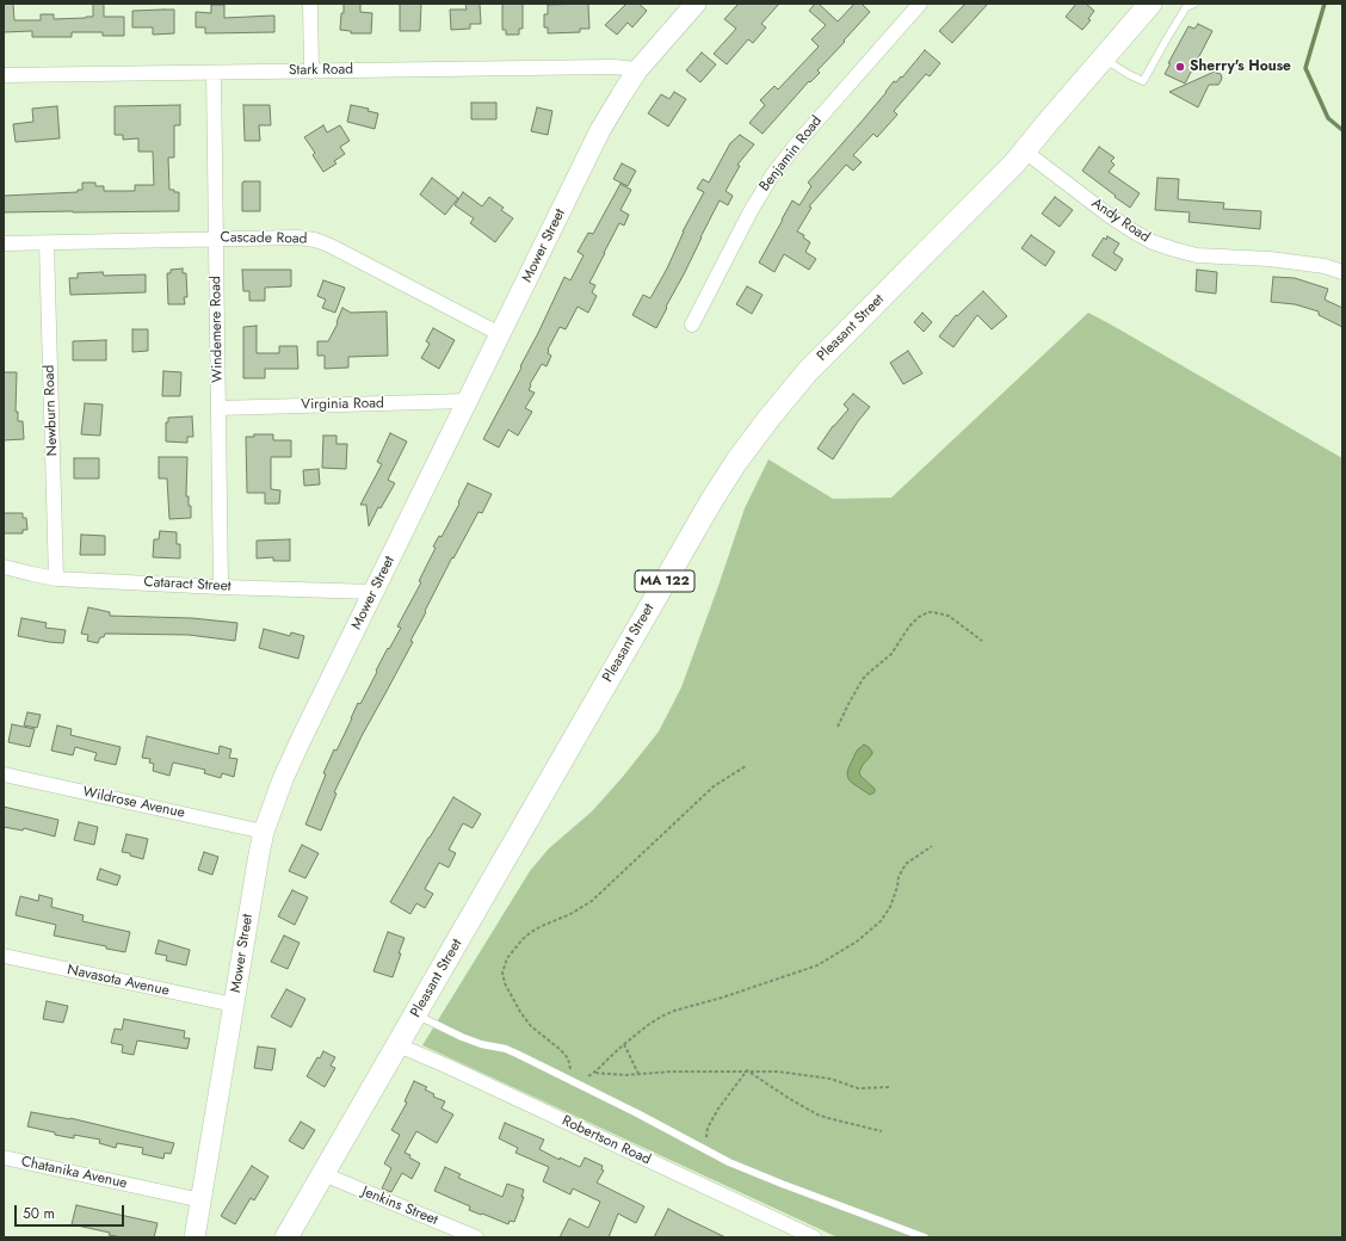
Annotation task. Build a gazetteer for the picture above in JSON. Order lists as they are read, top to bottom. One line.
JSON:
{"streets":{"main road":["Pleasant Street","MA 122"],"street":["Stark Road","Benjamin Road","Andy Road","Cascade Road","Mower Street","Windemere Road","Virginia Road","Newburn Road","Cataract Street","Wildrose Avenue","Navasota Avenue","Robertson Road","Chatanika Avenue","Jenkins Street"]},"crossings":[["Stark Road","Mower Street"],["Stark Road","Windemere Road"],["Andy Road","Pleasant Street"],["Cascade Road","Mower Street"],["Cascade Road","Windemere Road"],["Cascade Road","Newburn Road"],["Mower Street","Virginia Road"],["Mower Street","Cataract Street"],["Mower Street","Wildrose Avenue"],["Mower Street","Navasota Avenue"],["Mower Street","Chatanika Avenue"],["Pleasant Street","Robertson Road"],["Pleasant Street","Jenkins Street"],["Windemere Road","Virginia Road"],["Windemere Road","Cataract Street"],["Newburn Road","Cataract Street"]],"places":["Sherry's House"],"scale_bar":"50 m"}
